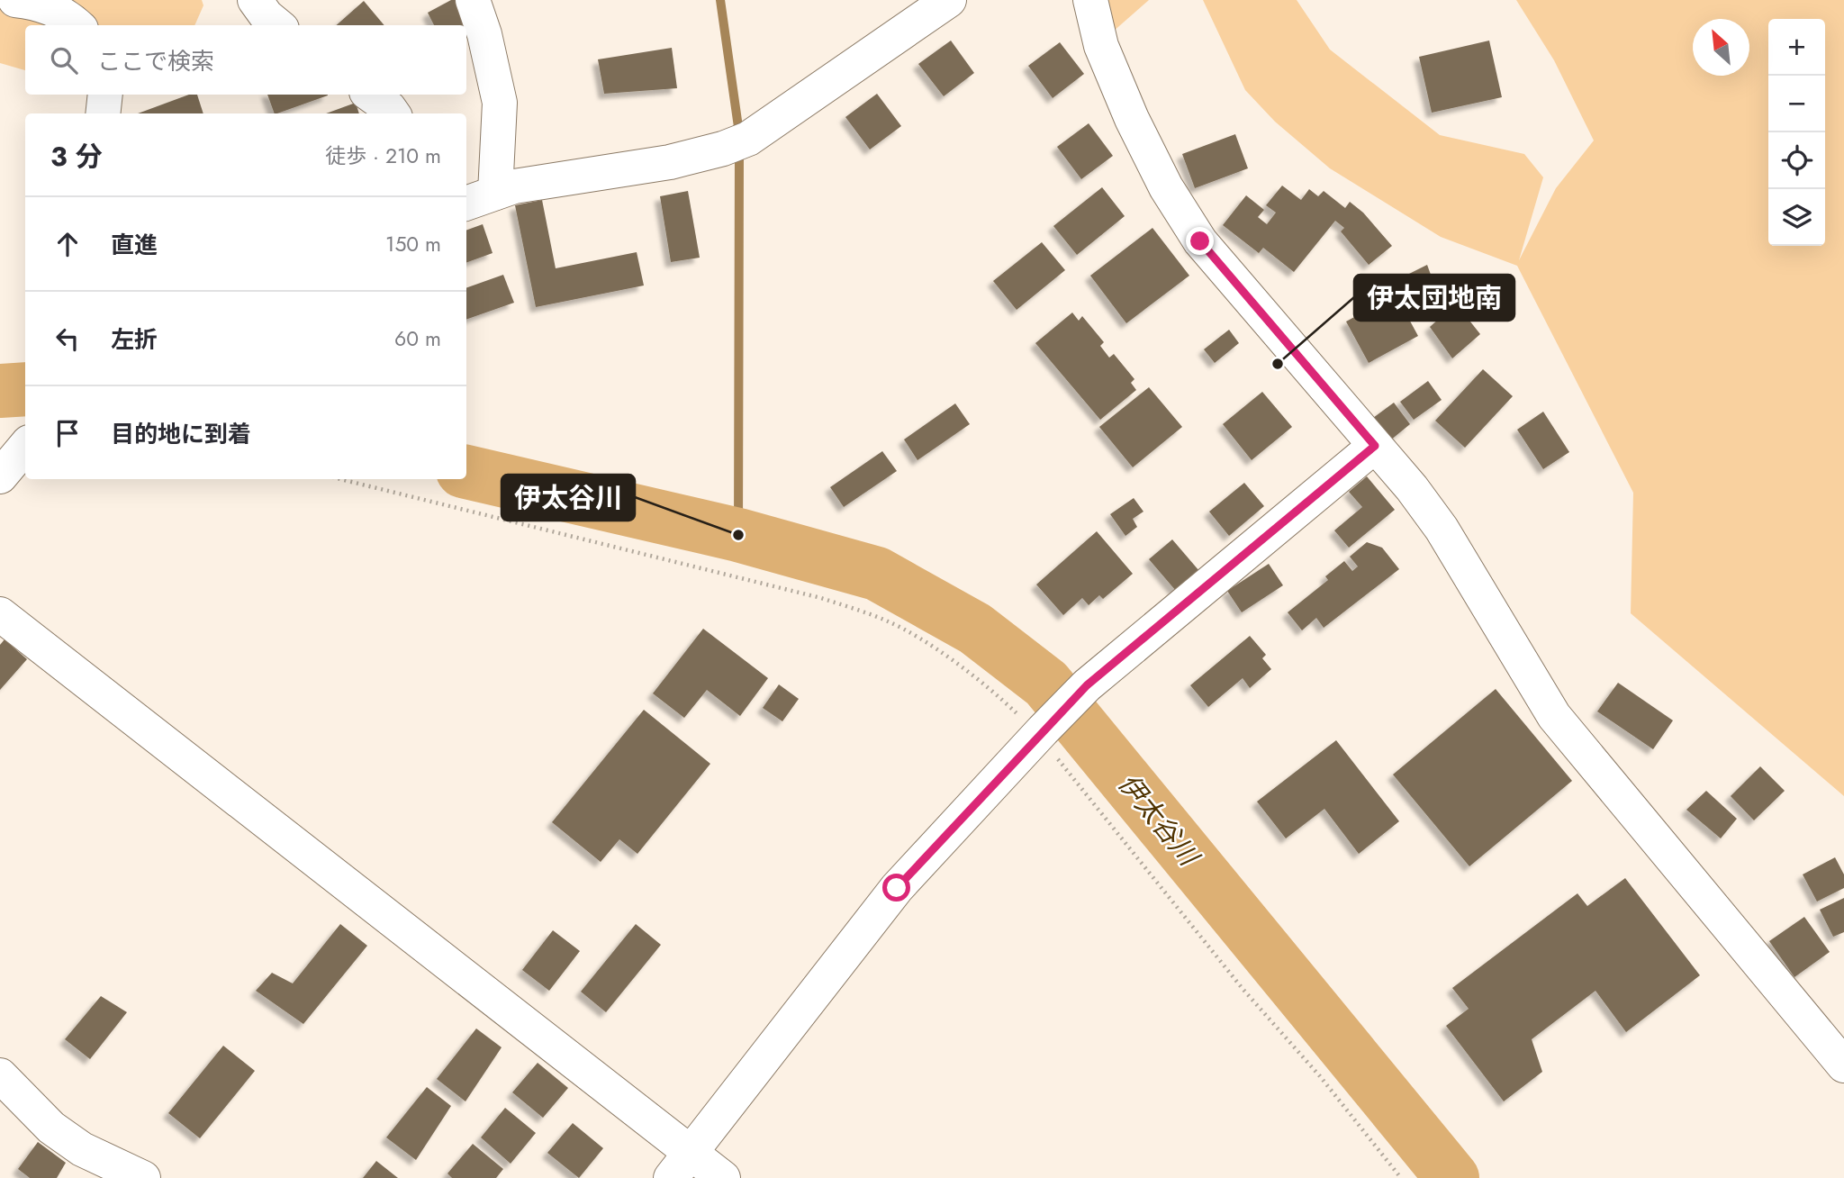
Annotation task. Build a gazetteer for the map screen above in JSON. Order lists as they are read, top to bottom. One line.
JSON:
{"water":["伊太谷川"],"places":["伊太団地南","伊太谷川"],"north":"top left","page":{"map_buttons":["+","−"],"search":"ここで検索","heading":["3 分","徒歩 · 210 m"],"list":[["直進","150 m"],["左折","60 m"],"目的地に到着"]}}
